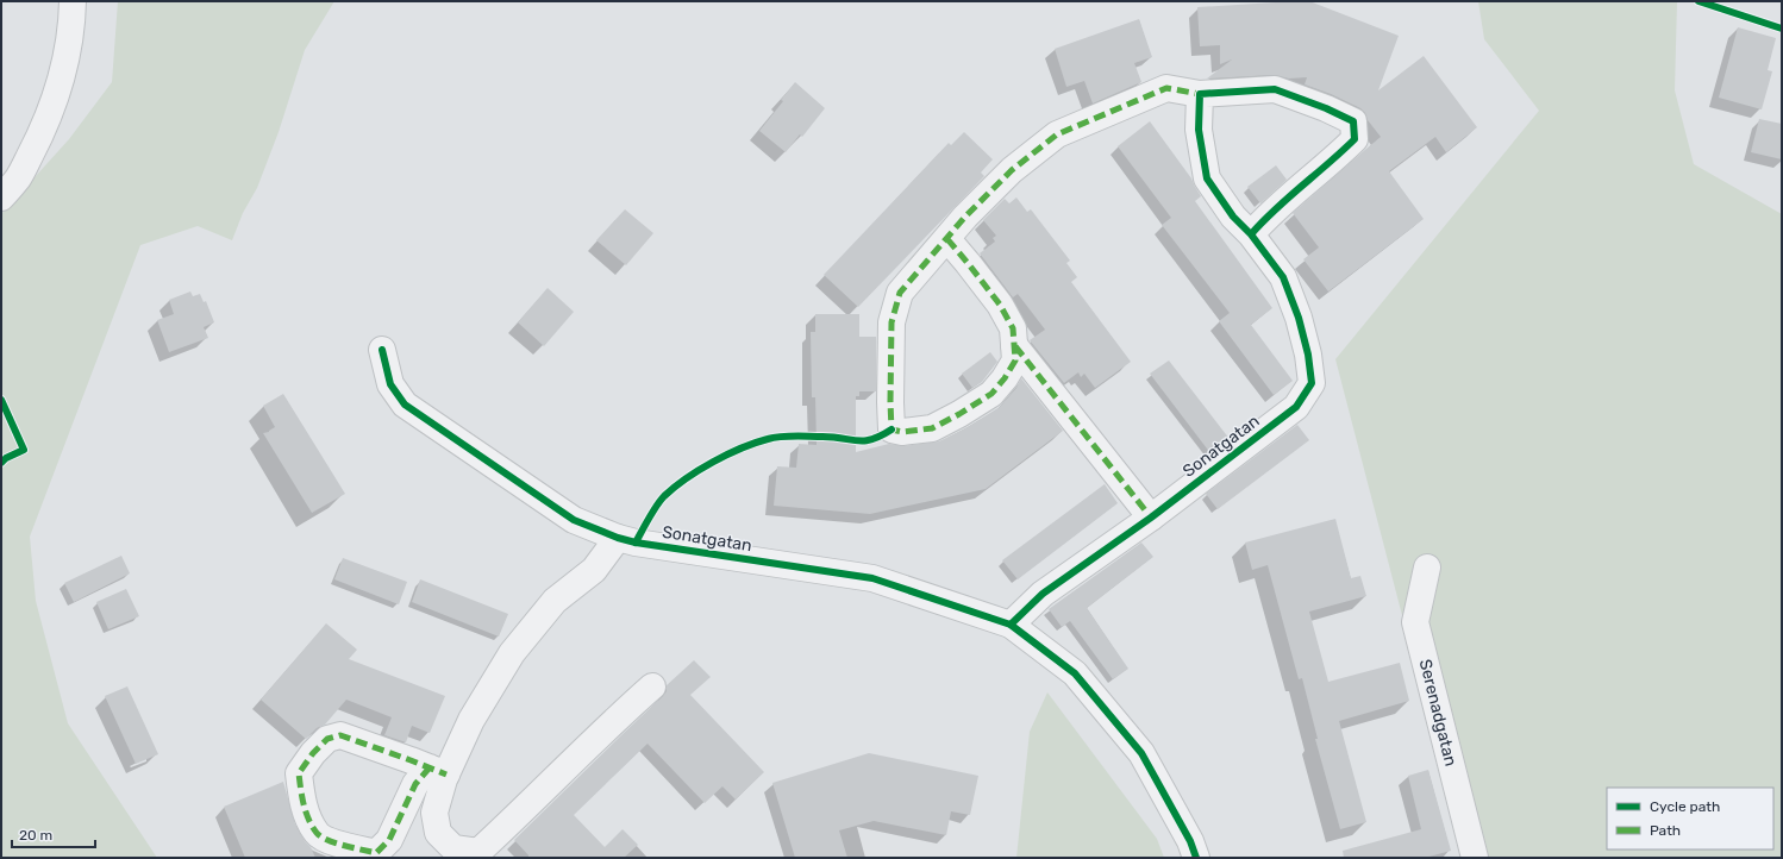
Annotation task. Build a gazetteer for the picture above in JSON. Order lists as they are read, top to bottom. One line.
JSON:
{"streets":{"street":["Sonatgatan","Serenadgatan"]},"legend":["Cycle path","Path"],"scale_bar":"20 m"}
